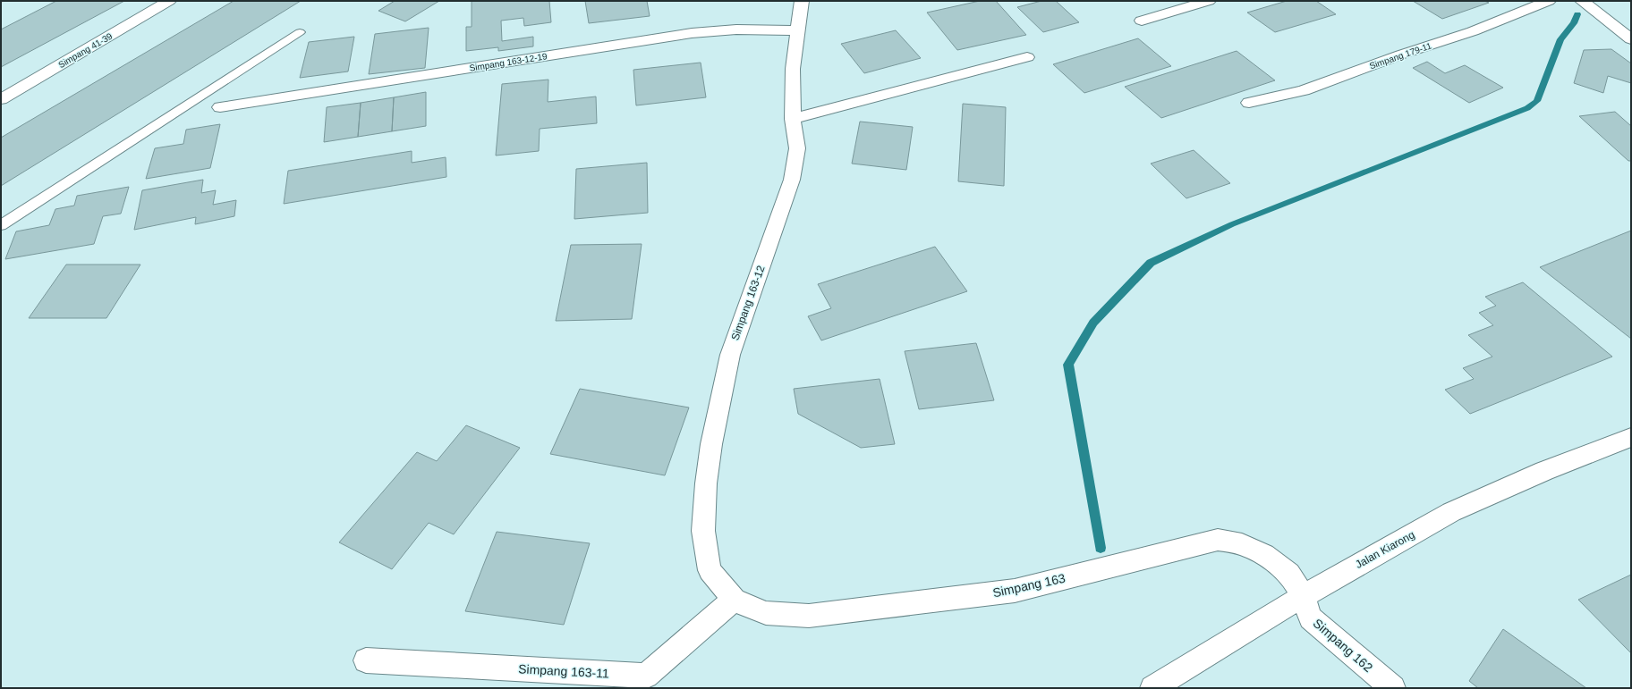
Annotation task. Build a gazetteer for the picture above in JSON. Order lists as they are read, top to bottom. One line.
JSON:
{"streets":{"street":["Simpang 41-39","Simpang 179-11","Simpang 163-12-19","Simpang 163-12","Jalan Kiarong","Simpang 163","Simpang 162","Simpang 163-11"]},"crossings":[["Simpang 163-12-19","Simpang 163-12"],["Simpang 163-12","Simpang 163"],["Simpang 163-12","Simpang 163-11"],["Jalan Kiarong","Simpang 163"],["Jalan Kiarong","Simpang 162"],["Simpang 163","Simpang 162"],["Simpang 163","Simpang 163-11"]]}
